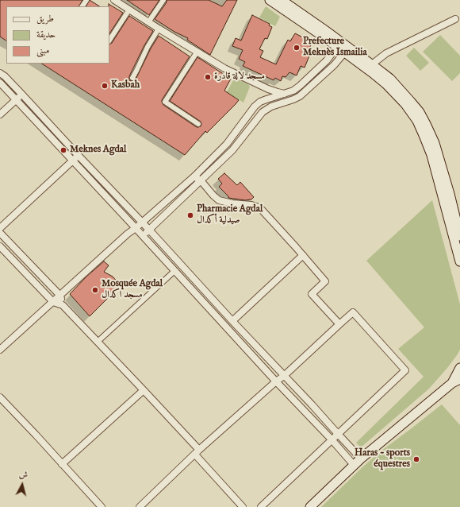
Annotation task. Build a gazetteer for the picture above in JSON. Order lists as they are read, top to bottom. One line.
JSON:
{"places":["Prefecture Meknès Ismailia","مسجد لالة قادرة","Kasbah","Meknes Agdal","Pharmacie Agdal صيدلية أكدال","Mosquée Agdal مسجد اكدال","Haras - sports équestres"],"legend":["طريق","حديقة","مبنى"],"north":"top"}
